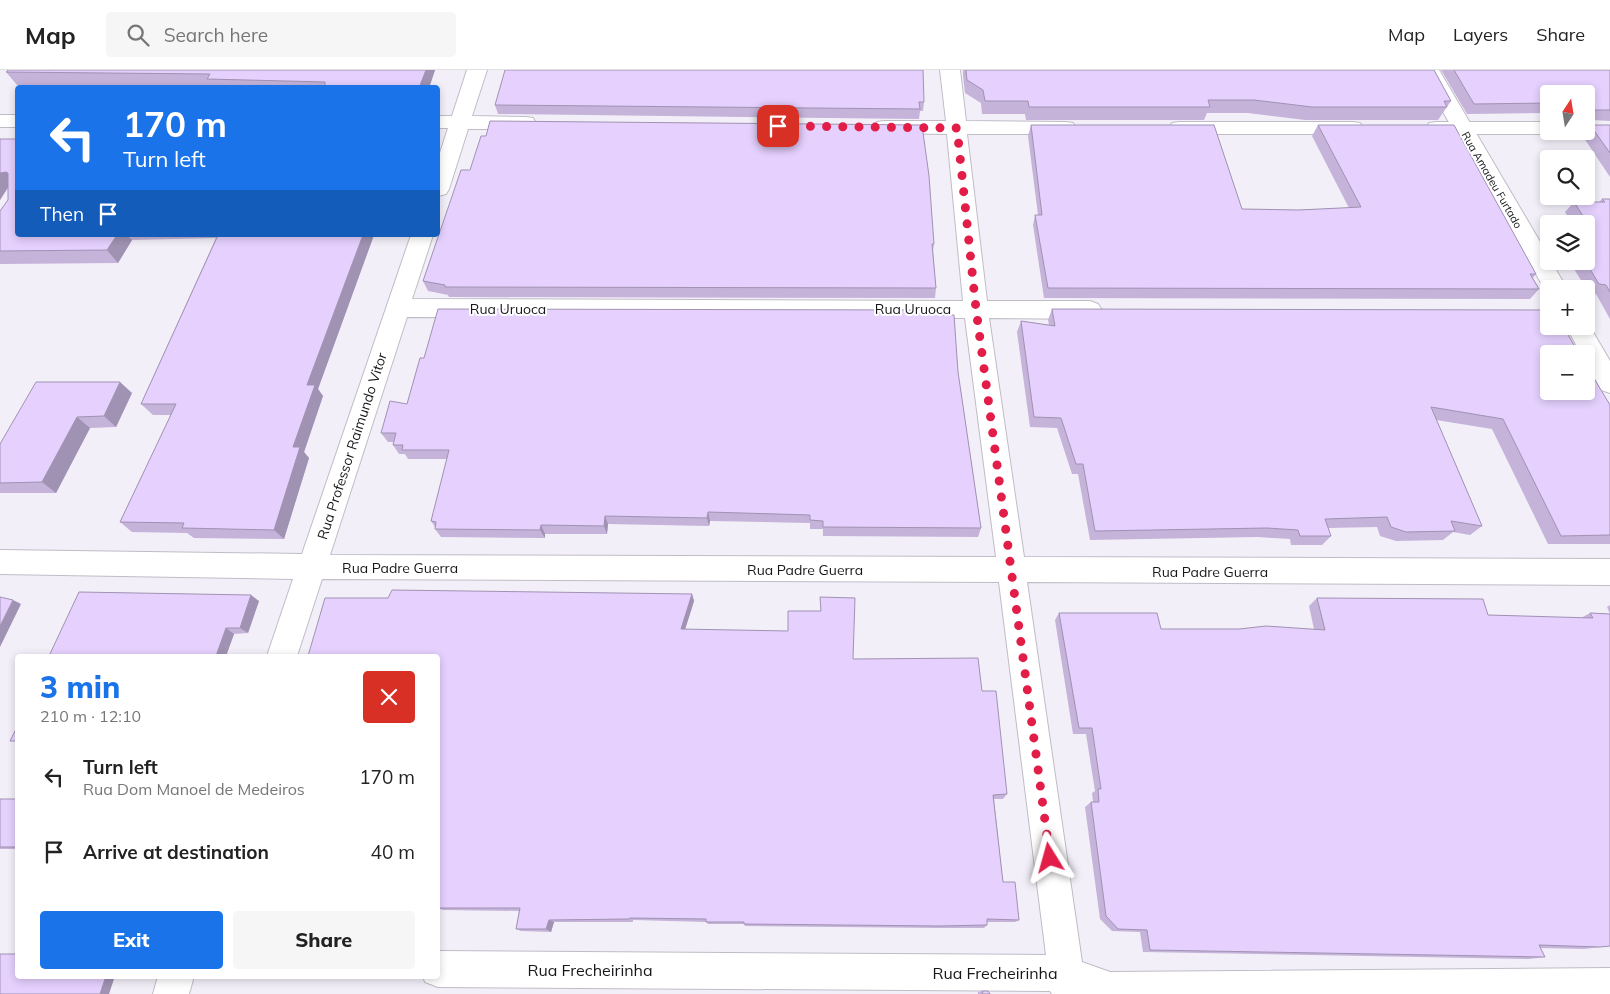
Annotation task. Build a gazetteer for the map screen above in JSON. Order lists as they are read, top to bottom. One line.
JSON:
{"streets":{"street":["Rua Amadeu Furtado","Rua Uruoca","Rua Professor Raimundo Vitor","Rua Padre Guerra","Rua Frecheirinha"]},"crossings":[["Rua Uruoca","Rua Professor Raimundo Vitor"],["Rua Professor Raimundo Vitor","Rua Padre Guerra"]],"north":"top","page":{"header":"Map","search":"Search here","nav":["Map","Layers","Share"],"map_buttons":["+","−"],"turn":["170 m","Turn left"],"then":"Then","heading":["3 min","210 m · 12:10"],"list":[{"name":"Turn left","note":"Rua Dom Manoel de Medeiros","value":"170 m"},{"name":"Arrive at destination","value":"40 m"}],"buttons":["Exit","Share"]}}
